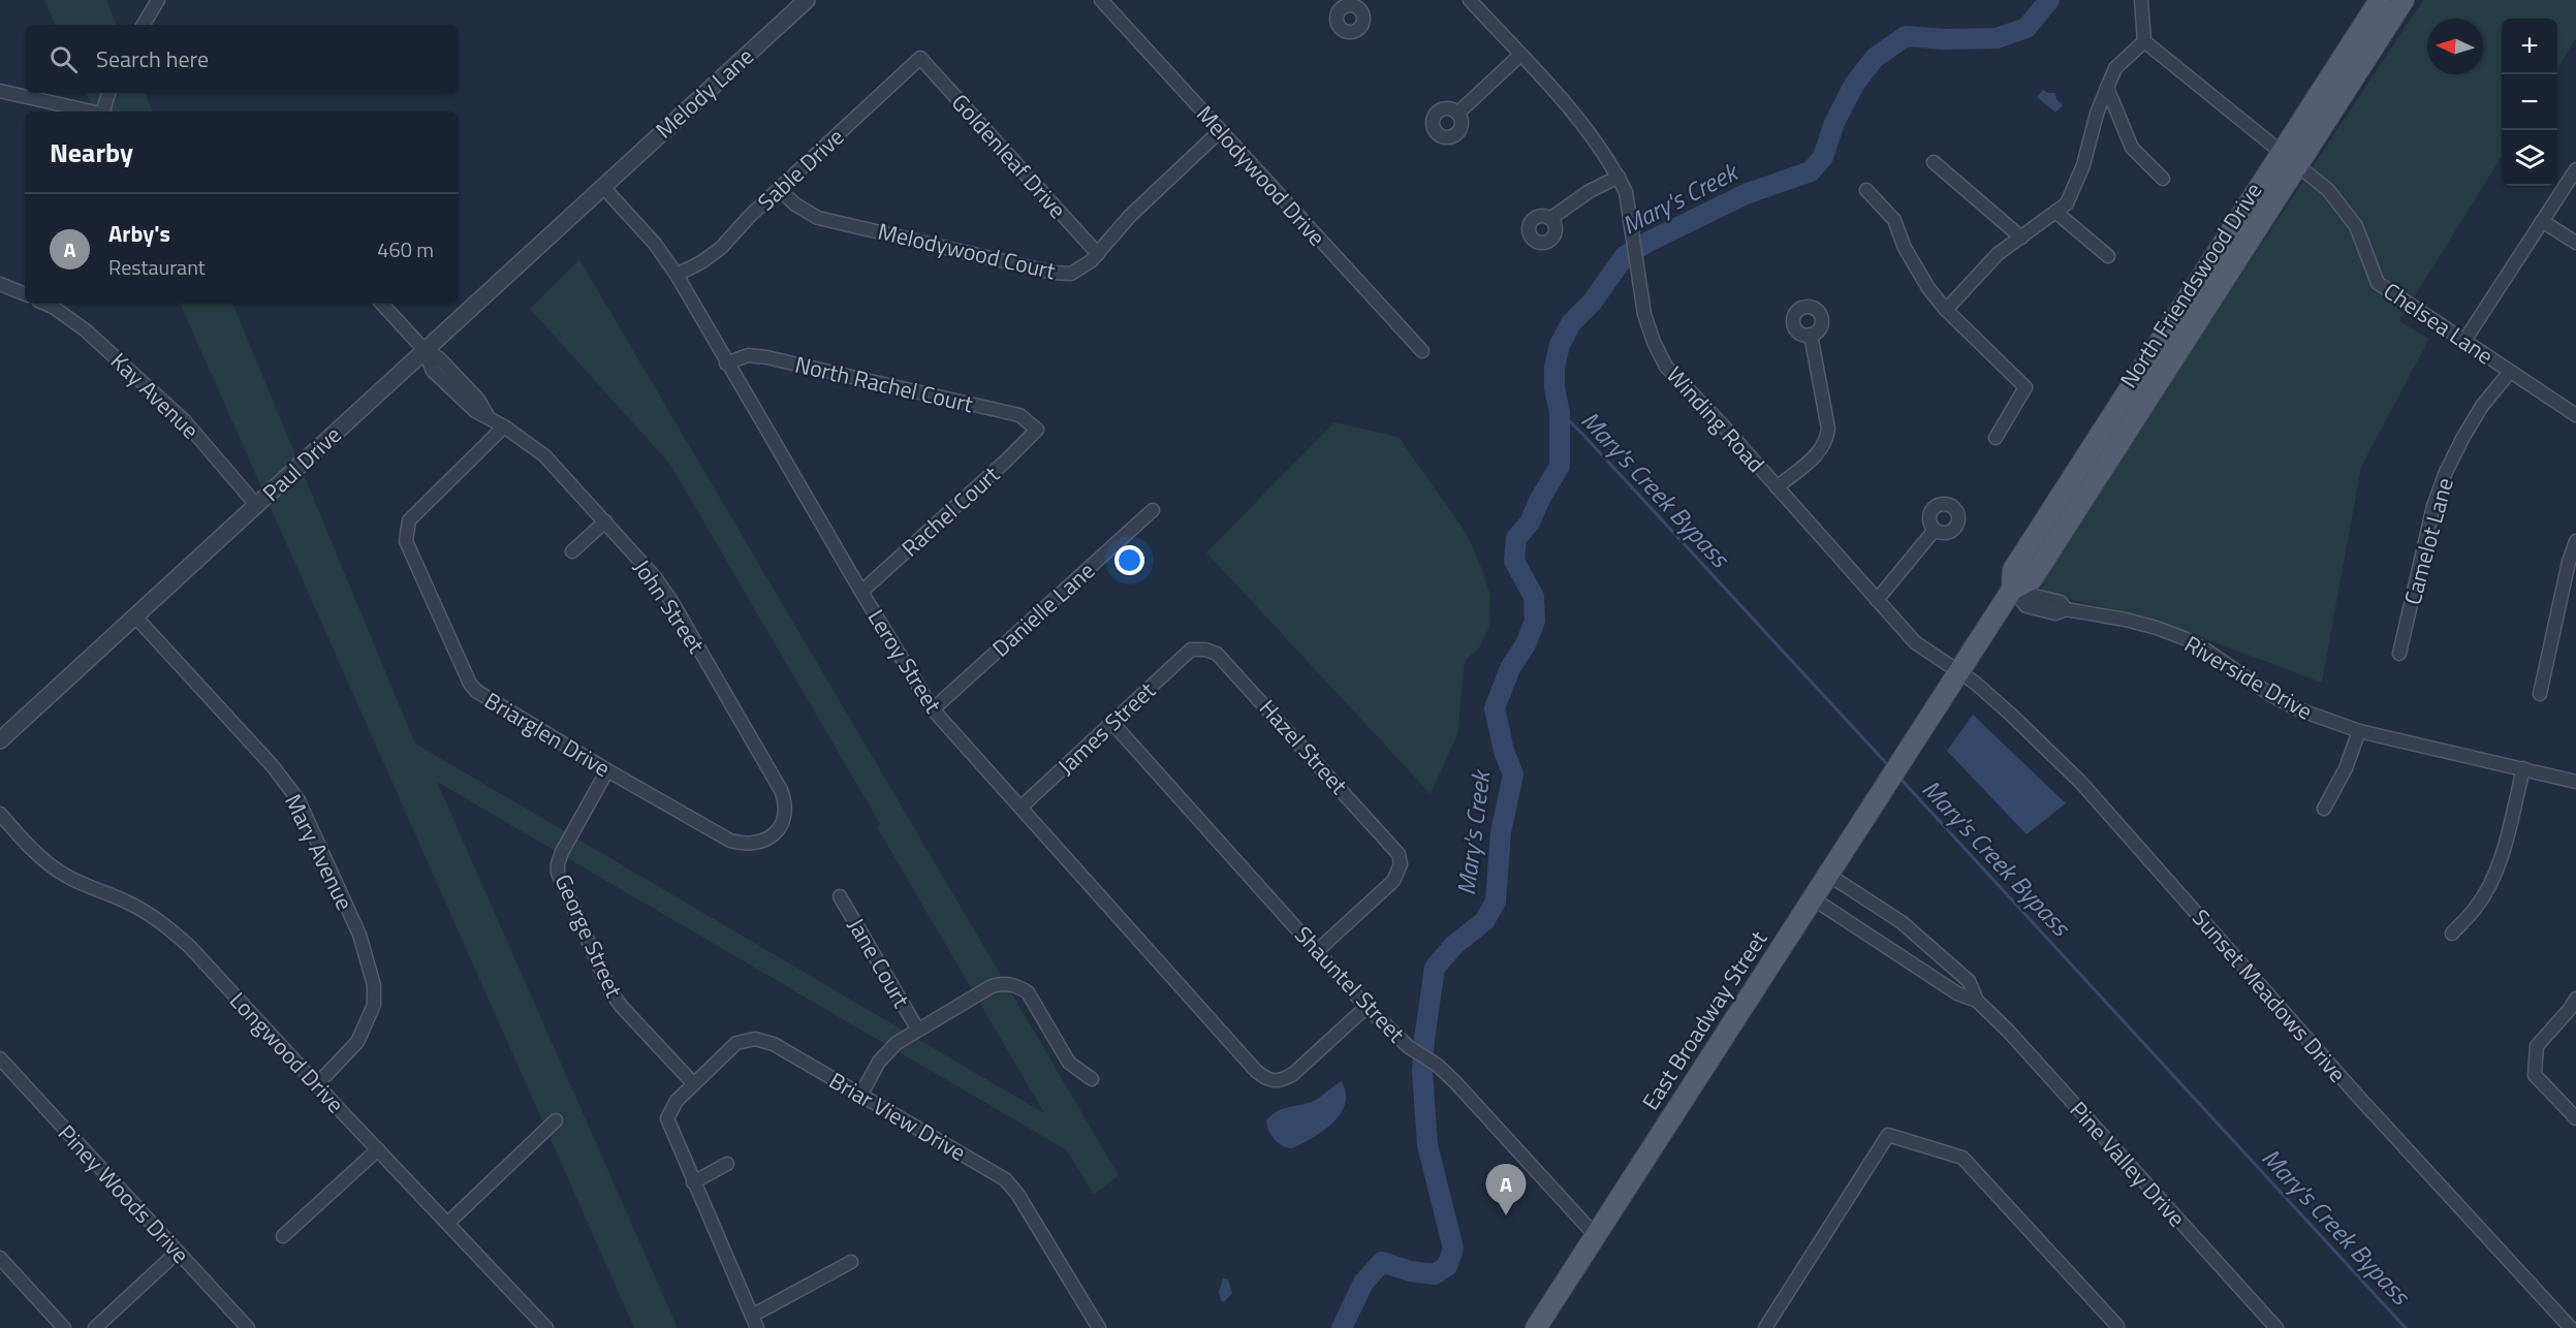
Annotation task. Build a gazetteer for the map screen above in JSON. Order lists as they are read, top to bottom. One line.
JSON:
{"streets":{"main road":["North Friendswood Drive","East Broadway Street"],"street":["Melody Lane","Goldenleaf Drive","Sable Drive","Melodywood Drive","Melodywood Court","Chelsea Lane","North Rachel Court","Kay Avenue","Winding Road","Paul Drive","Rachel Court","Camelot Lane","John Street","Danielle Lane","Leroy Street","Riverside Drive","James Street","Briarglen Drive","Hazel Street","Mary Avenue","George Street","Jane Court","Shauntel Street","Sunset Meadows Drive","Longwood Drive","Briar View Drive","Pine Valley Drive","Piney Woods Drive"]},"crossings":[["Melody Lane","Paul Drive"],["Melody Lane","Leroy Street"],["Goldenleaf Drive","Sable Drive"],["Goldenleaf Drive","Melodywood Court"],["Sable Drive","Melodywood Court"],["Sable Drive","Leroy Street"],["Melodywood Drive","Melodywood Court"],["North Friendswood Drive","Chelsea Lane"],["North Friendswood Drive","Winding Road"],["North Friendswood Drive","Riverside Drive"],["North Friendswood Drive","Sunset Meadows Drive"],["North Friendswood Drive","East Broadway Street"],["Chelsea Lane","Camelot Lane"],["North Rachel Court","Rachel Court"],["North Rachel Court","Leroy Street"],["Kay Avenue","Paul Drive"],["Winding Road","Sunset Meadows Drive"],["Paul Drive","John Street"],["Paul Drive","Leroy Street"],["Paul Drive","Mary Avenue"],["Rachel Court","Leroy Street"],["John Street","Briarglen Drive"],["Danielle Lane","Leroy Street"],["Leroy Street","James Street"],["Leroy Street","Shauntel Street"],["James Street","Hazel Street"],["James Street","Shauntel Street"],["Briarglen Drive","George Street"],["Hazel Street","Shauntel Street"],["Mary Avenue","Longwood Drive"],["George Street","Briar View Drive"],["Shauntel Street","East Broadway Street"],["East Broadway Street","Pine Valley Drive"]],"water":["Mary's Creek","Mary's Creek Bypass"],"north":"left","page":{"map_buttons":["+","−"],"search":"Search here","heading":"Nearby","list":[{"mark":"A","name":"Arby's","note":"Restaurant","value":"460 m"}],"pins":"A"}}
